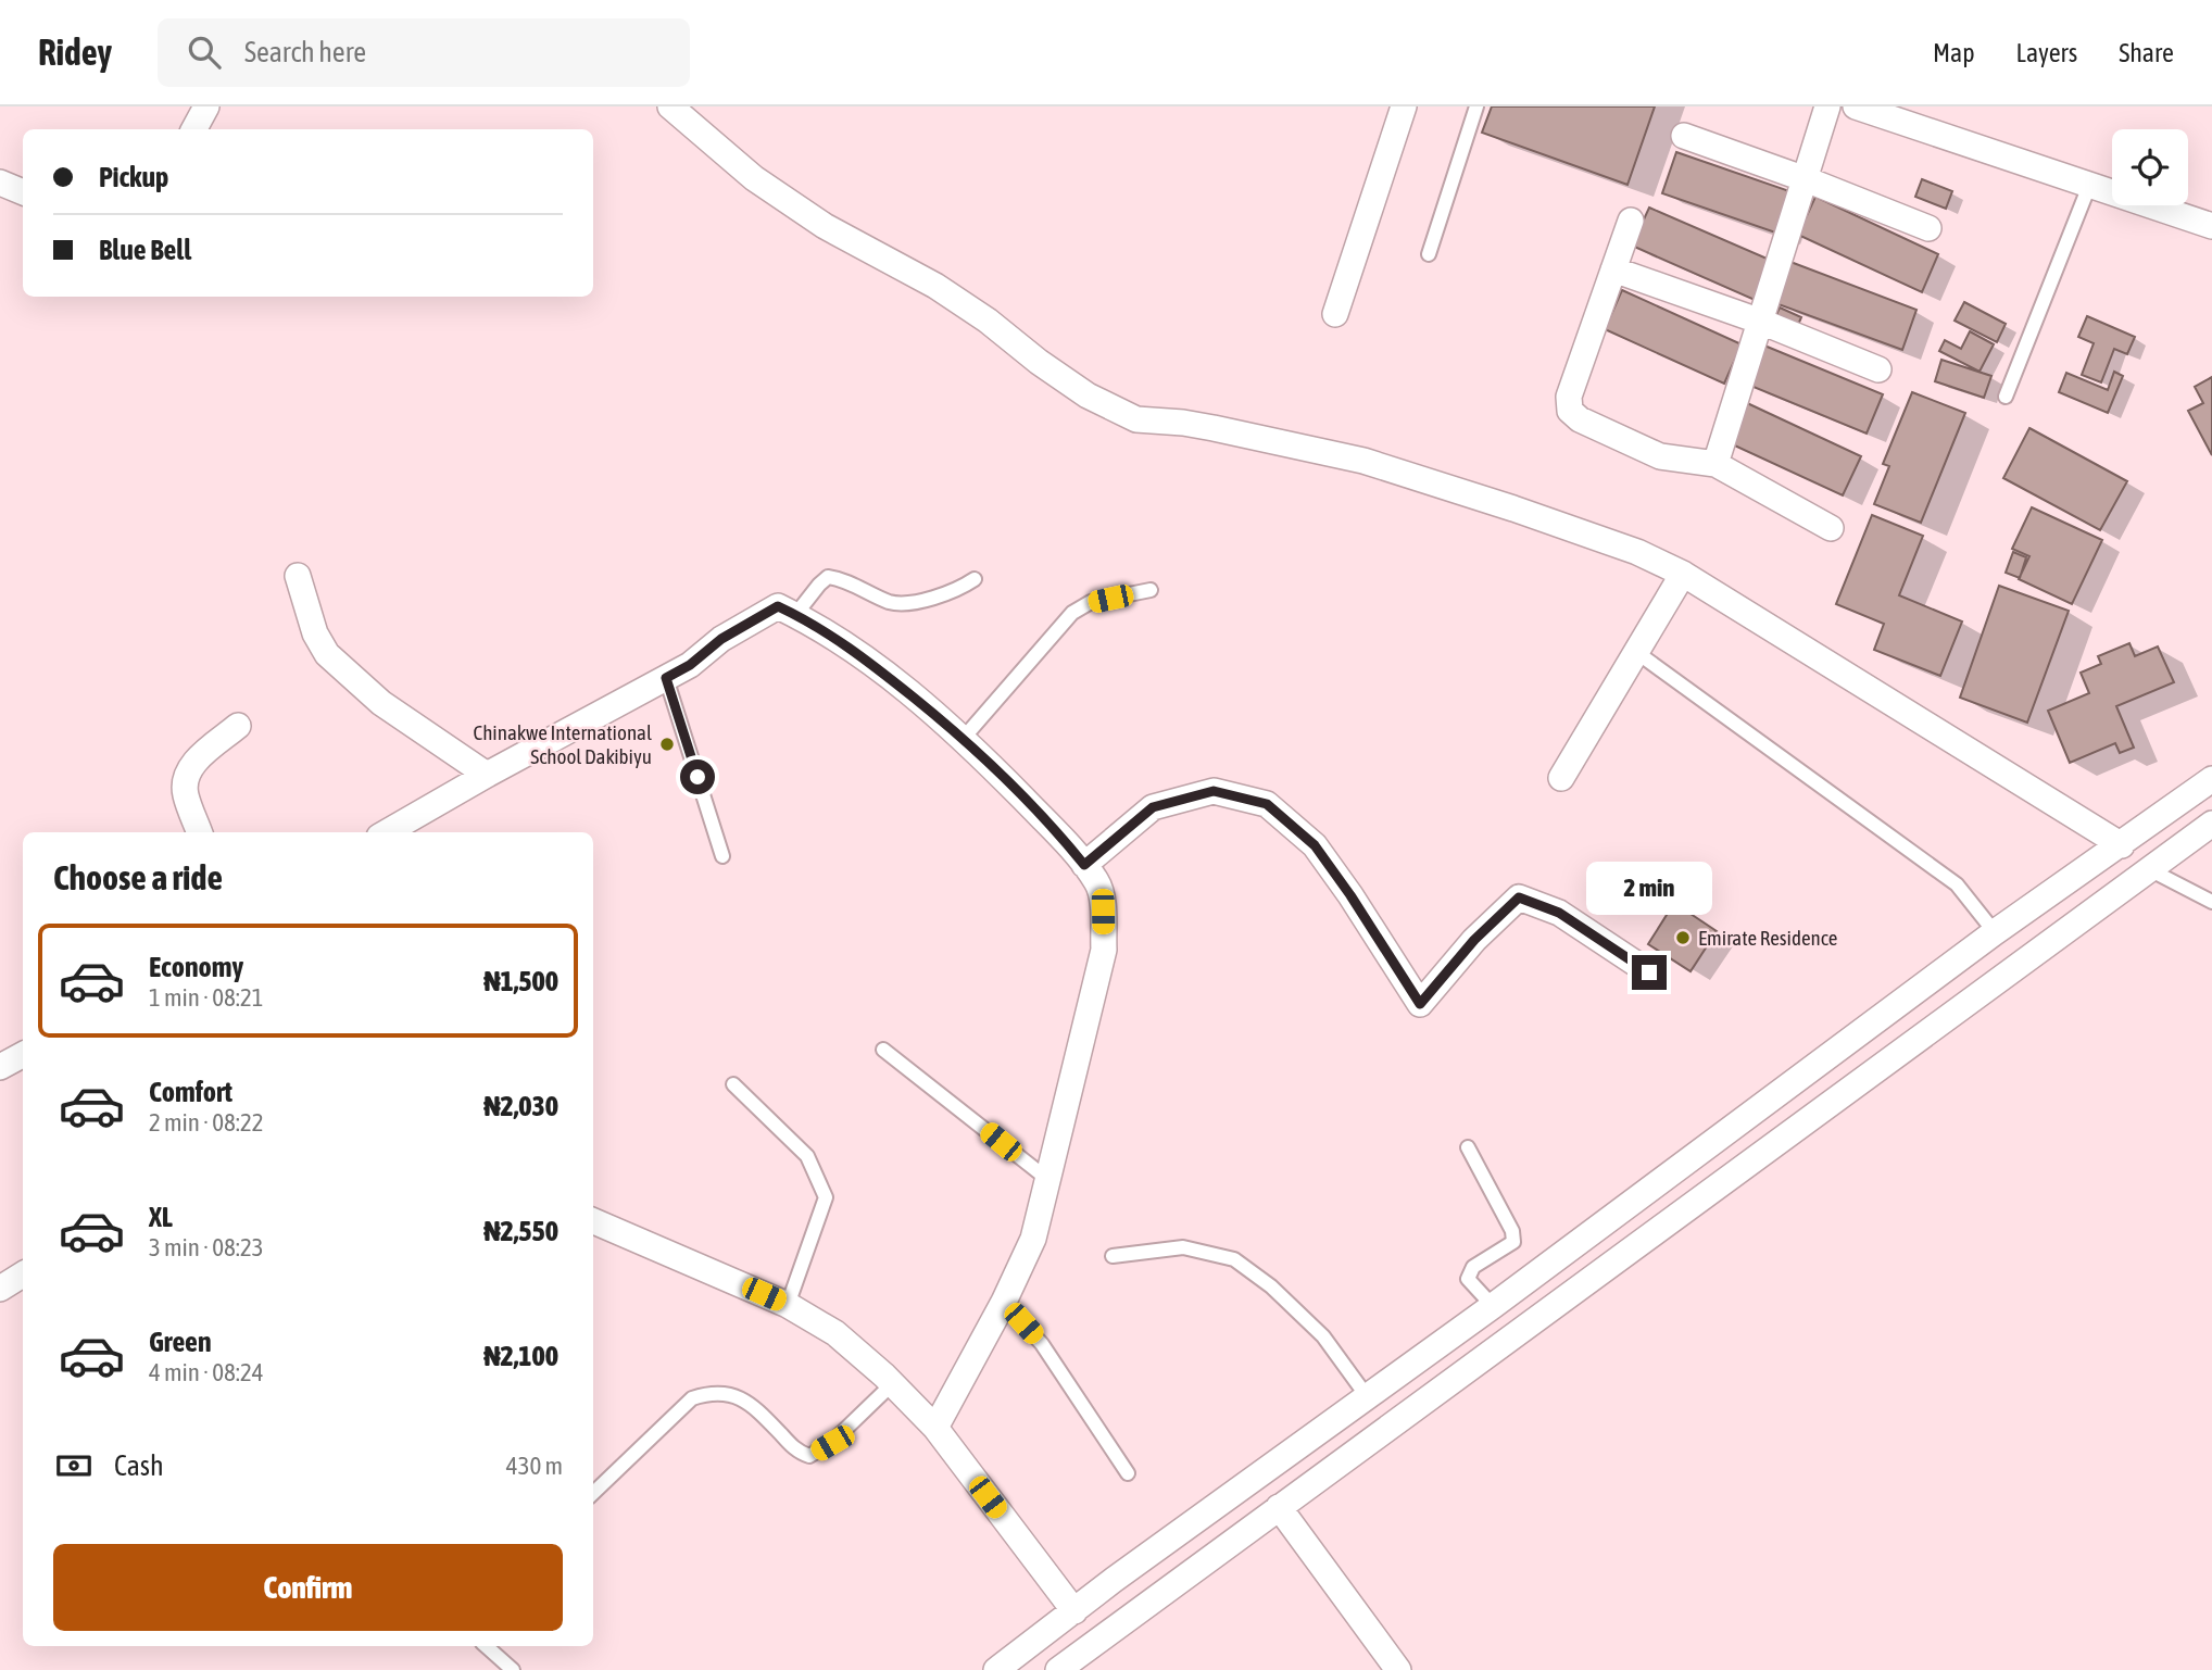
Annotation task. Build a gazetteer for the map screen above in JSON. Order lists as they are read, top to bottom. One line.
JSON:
{"places":["Chinakwe International School Dakibiyu","Emirate Residence"],"page":{"header":"Ridey","search":"Search here","nav":["Map","Layers","Share"],"banner":["Pickup","Blue Bell"],"heading":"Choose a ride","bubble":"2 min","list":[{"name":"Economy","note":"1 min · 08:21","value":"₦1,500"},{"name":"Comfort","note":"2 min · 08:22","value":"₦2,030"},{"name":"XL","note":"3 min · 08:23","value":"₦2,550"},{"name":"Green","note":"4 min · 08:24","value":"₦2,100"}],"pay":["Cash","430 m"],"buttons":"Confirm"}}
